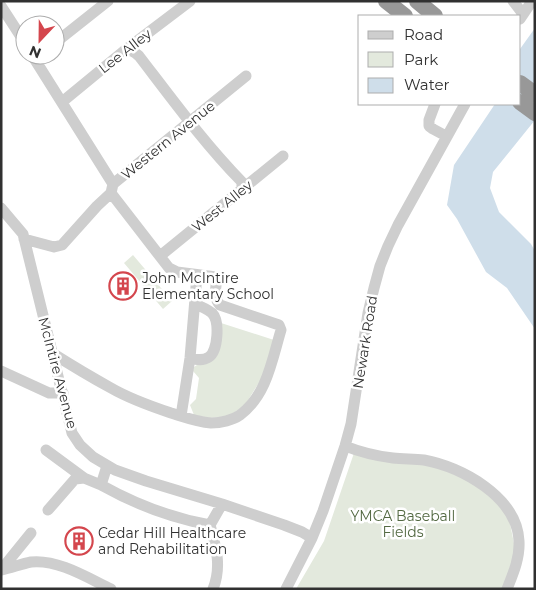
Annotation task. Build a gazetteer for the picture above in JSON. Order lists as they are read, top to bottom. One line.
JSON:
{"streets":{"street":["Lee Alley","Western Avenue","West Alley","Newark Road","McIntire Avenue"]},"crossings":[["Western Avenue","McIntire Avenue"],["Newark Road","McIntire Avenue"]],"parks":["YMCA Baseball Fields"],"places":{"building":["John McIntire Elementary School","Cedar Hill Healthcare and Rehabilitation"]},"legend":["Road","Park","Water"],"north":"bottom"}
